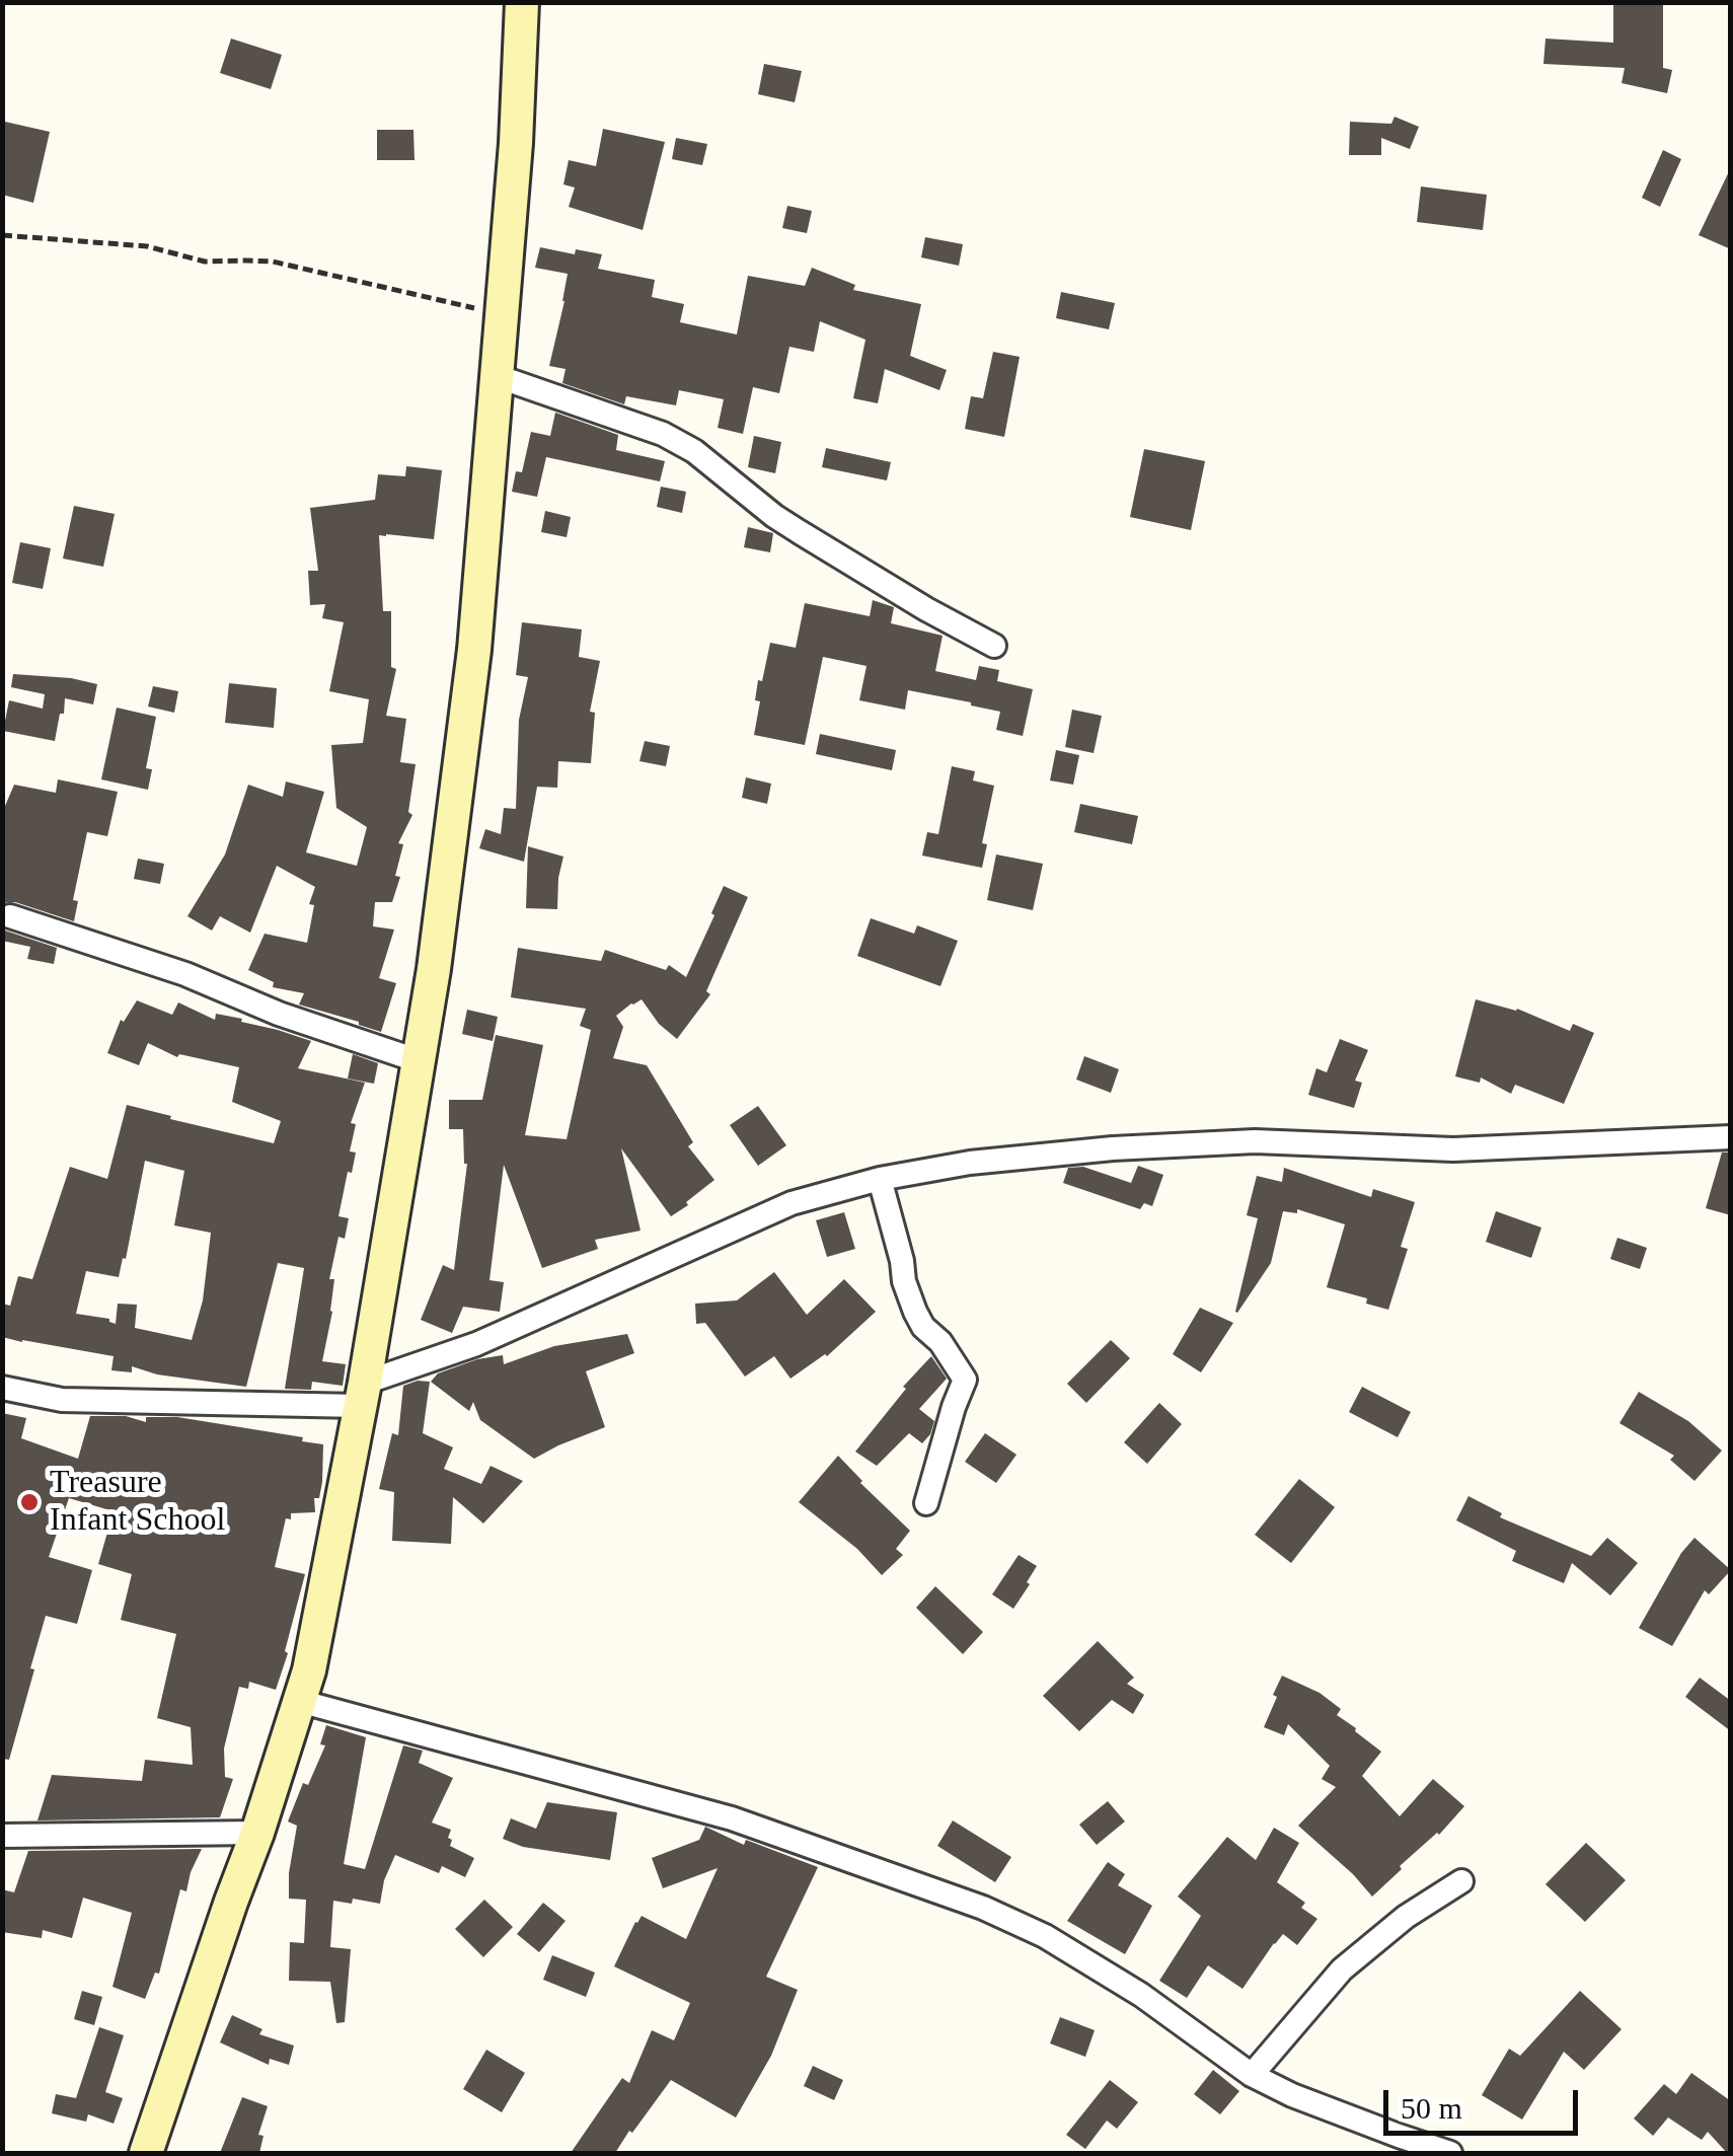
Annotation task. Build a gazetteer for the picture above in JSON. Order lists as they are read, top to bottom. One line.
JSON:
{"places":["Treasure Infant School"],"scale_bar":"50 m"}
